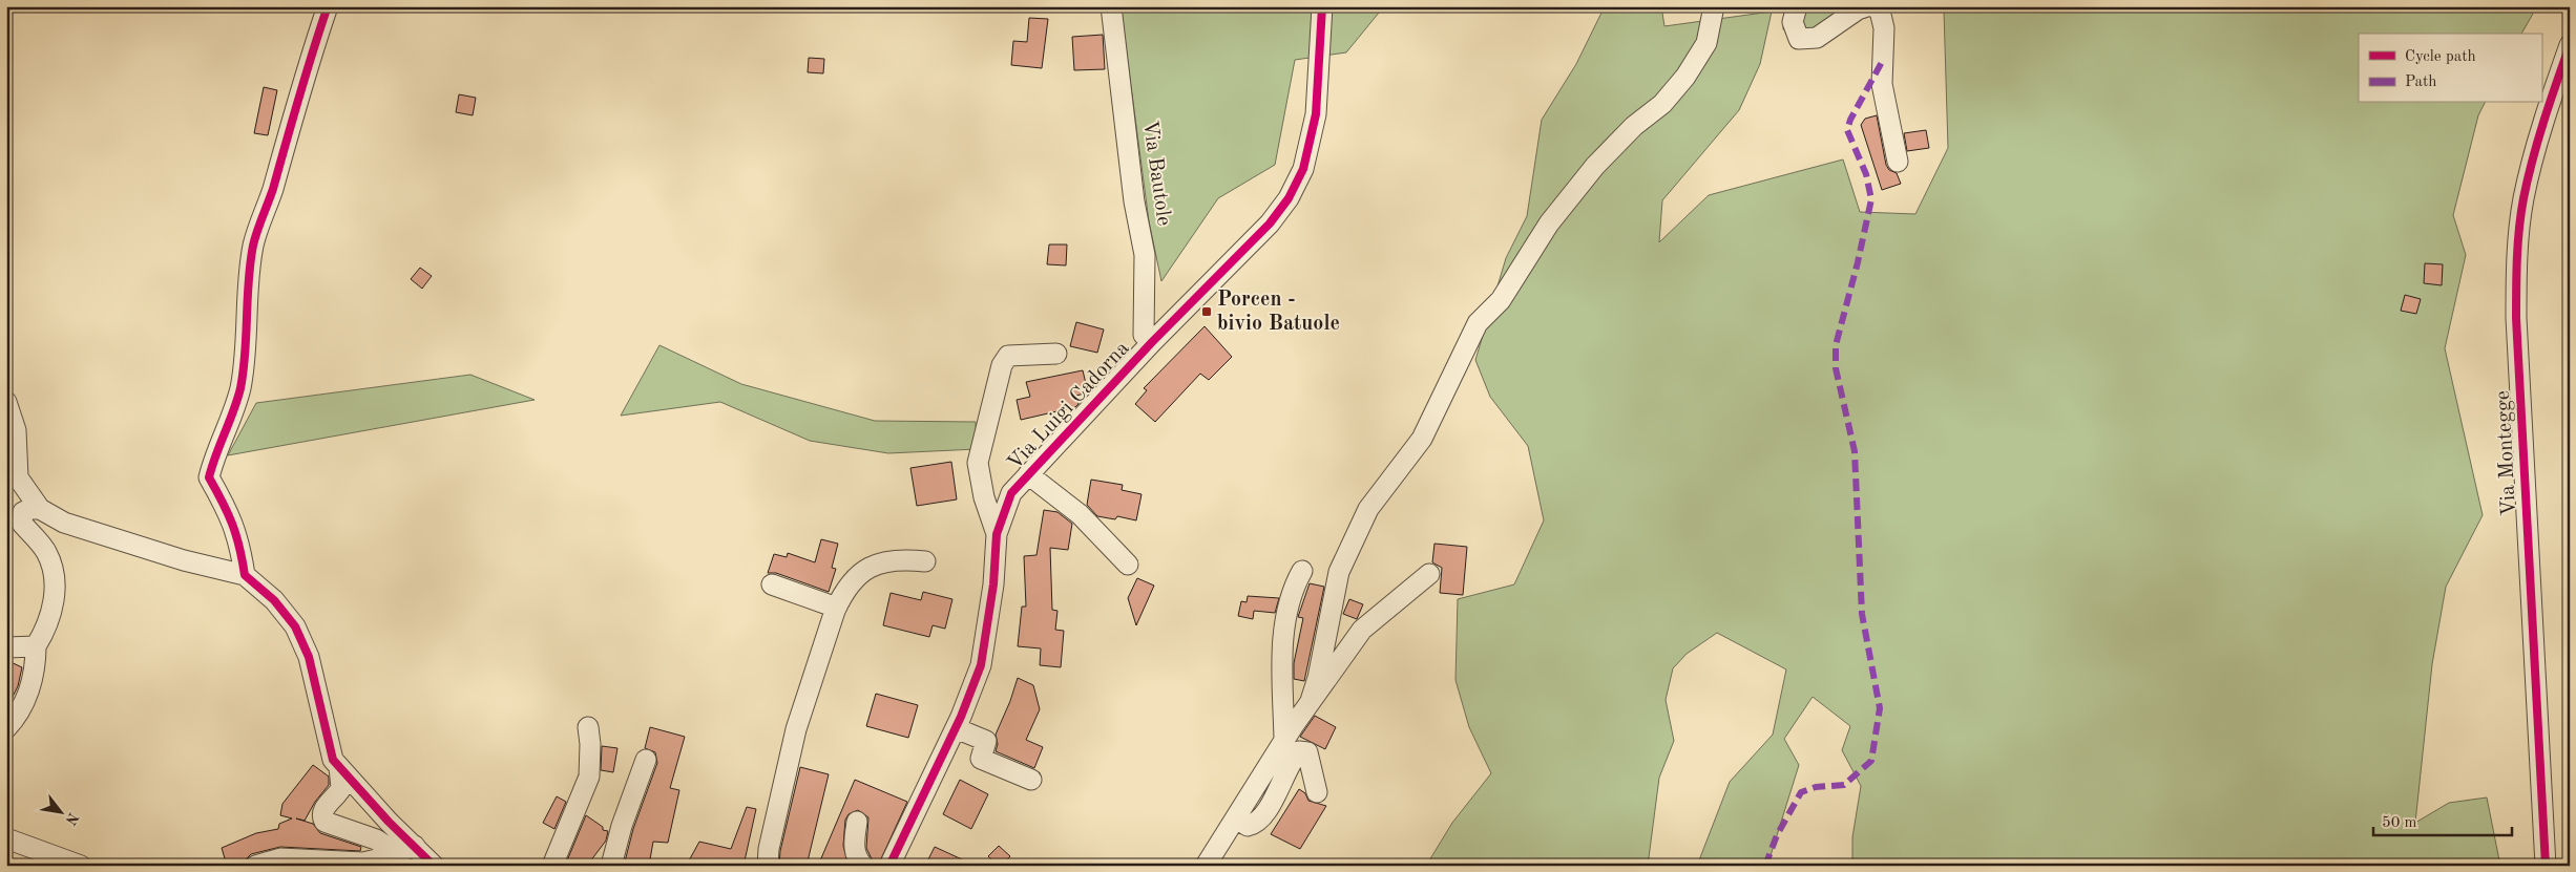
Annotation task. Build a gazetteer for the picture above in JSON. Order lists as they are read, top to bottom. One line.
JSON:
{"streets":{"street":["Via Bautole","Via Luigi Cadorna","Via Montegge"]},"crossings":[["Via Bautole","Via Luigi Cadorna"]],"places":{"transit":["Porcen - bivio Batuole"]},"legend":["Cycle path","Path"],"scale_bar":"50 m","north":"bottom right"}
